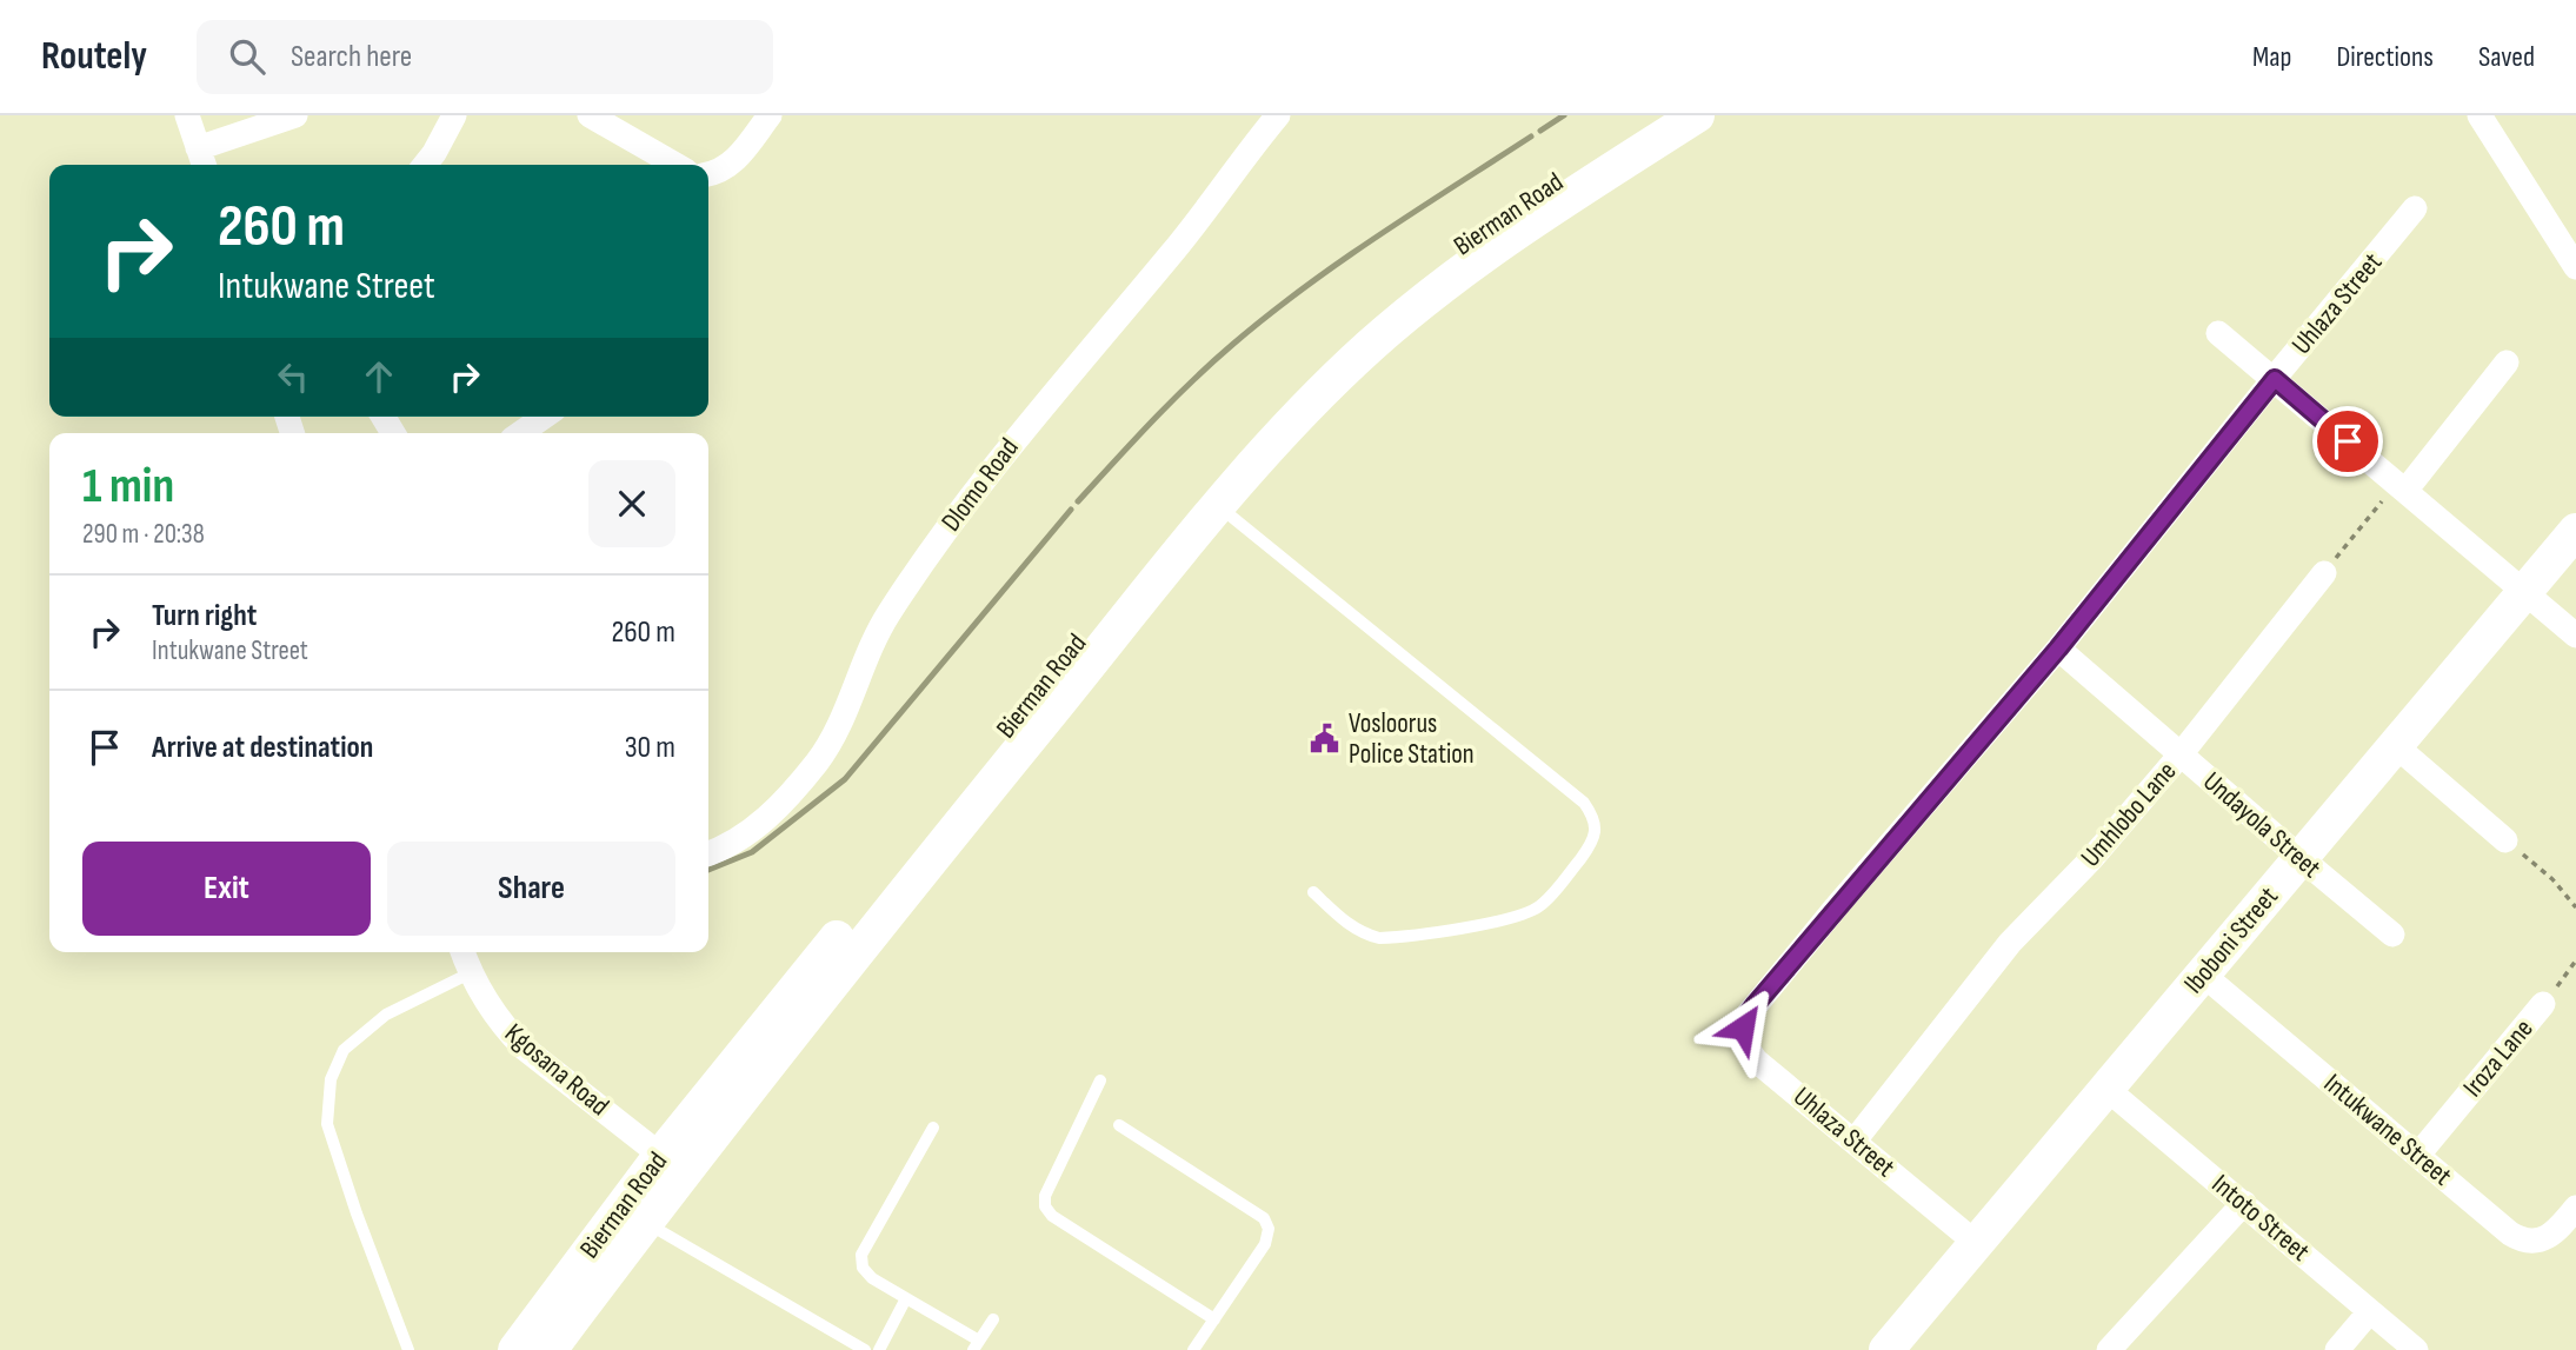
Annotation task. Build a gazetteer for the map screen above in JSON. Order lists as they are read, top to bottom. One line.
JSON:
{"streets":{"main road":["Bierman Road","Iboboni Street"],"street":["Uhlaza Street","Dlomo Road","Umhlobo Lane","Undayola Street","Iroza Lane","Kgosana Road","Intukwane Street","Intoto Street"]},"crossings":[["Bierman Road","Kgosana Road"],["Uhlaza Street","Umhlobo Lane"],["Uhlaza Street","Undayola Street"],["Uhlaza Street","Iboboni Street"],["Umhlobo Lane","Undayola Street"],["Undayola Street","Iboboni Street"],["Iboboni Street","Intukwane Street"],["Iboboni Street","Intoto Street"],["Iroza Lane","Intukwane Street"]],"places":{"public building":["Vosloorus Police Station"]},"page":{"header":"Routely","search":"Search here","nav":["Map","Directions","Saved"],"turn":["260 m","Intukwane Street"],"heading":["1 min","290 m · 20:38"],"list":[{"name":"Turn right","note":"Intukwane Street","value":"260 m"},{"name":"Arrive at destination","value":"30 m"}],"buttons":["Exit","Share"]}}
